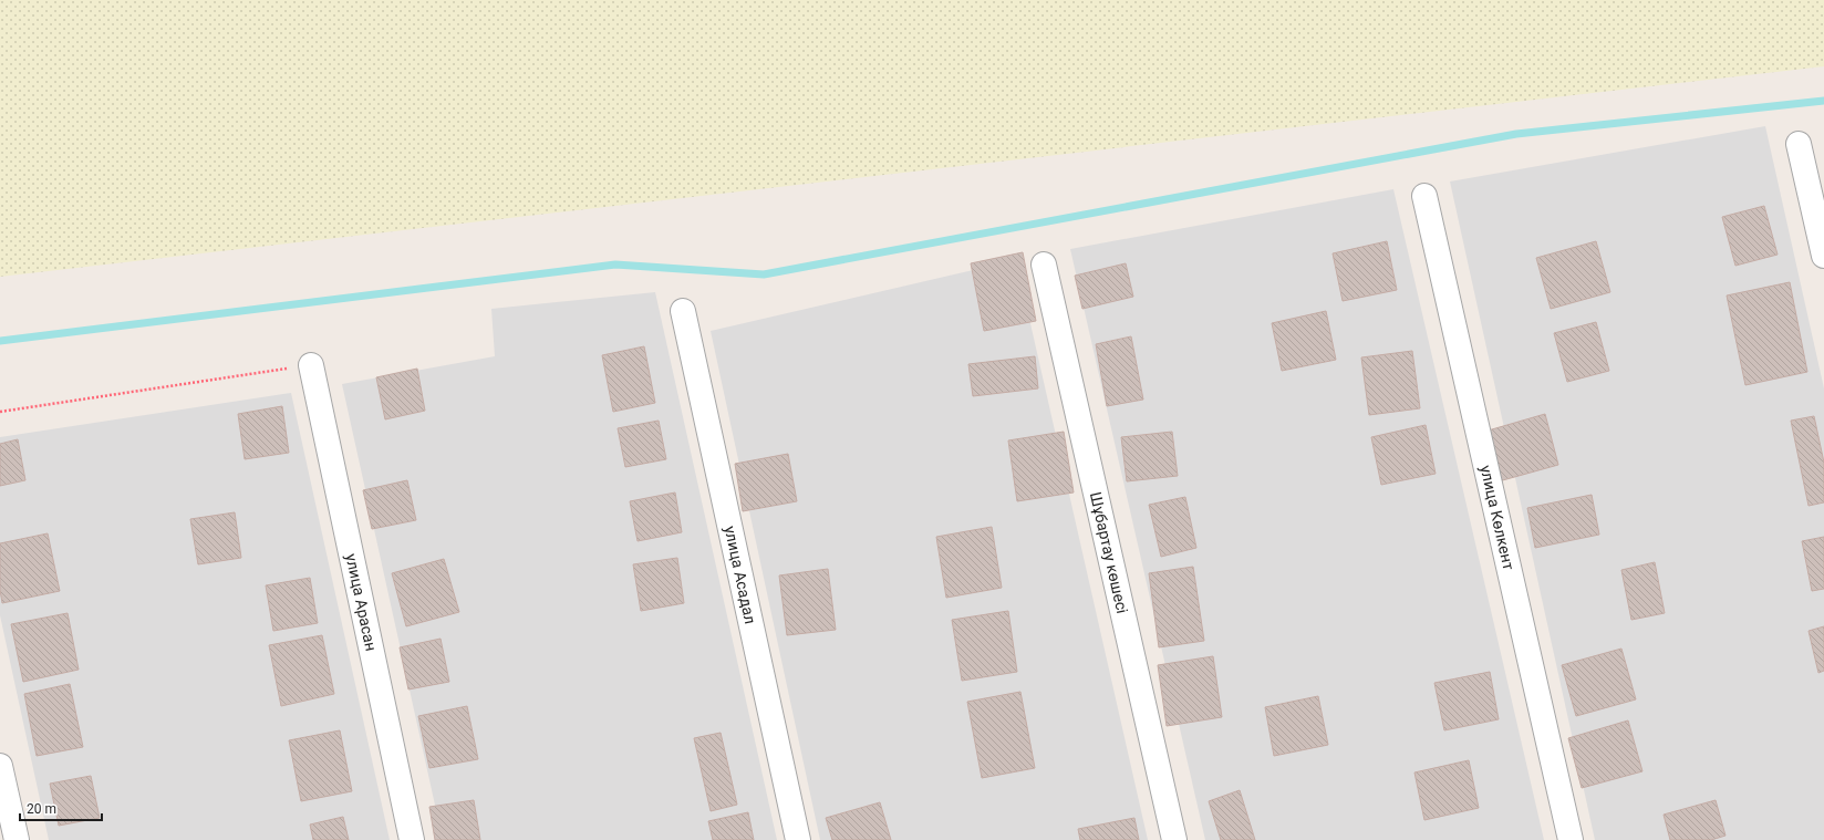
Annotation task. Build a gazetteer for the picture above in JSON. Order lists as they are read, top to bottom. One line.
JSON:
{"streets":{"street":["улица Көлкент","Шұбартау көшесі","улица Асадал","улица Арасан"]},"scale_bar":"20 m"}
